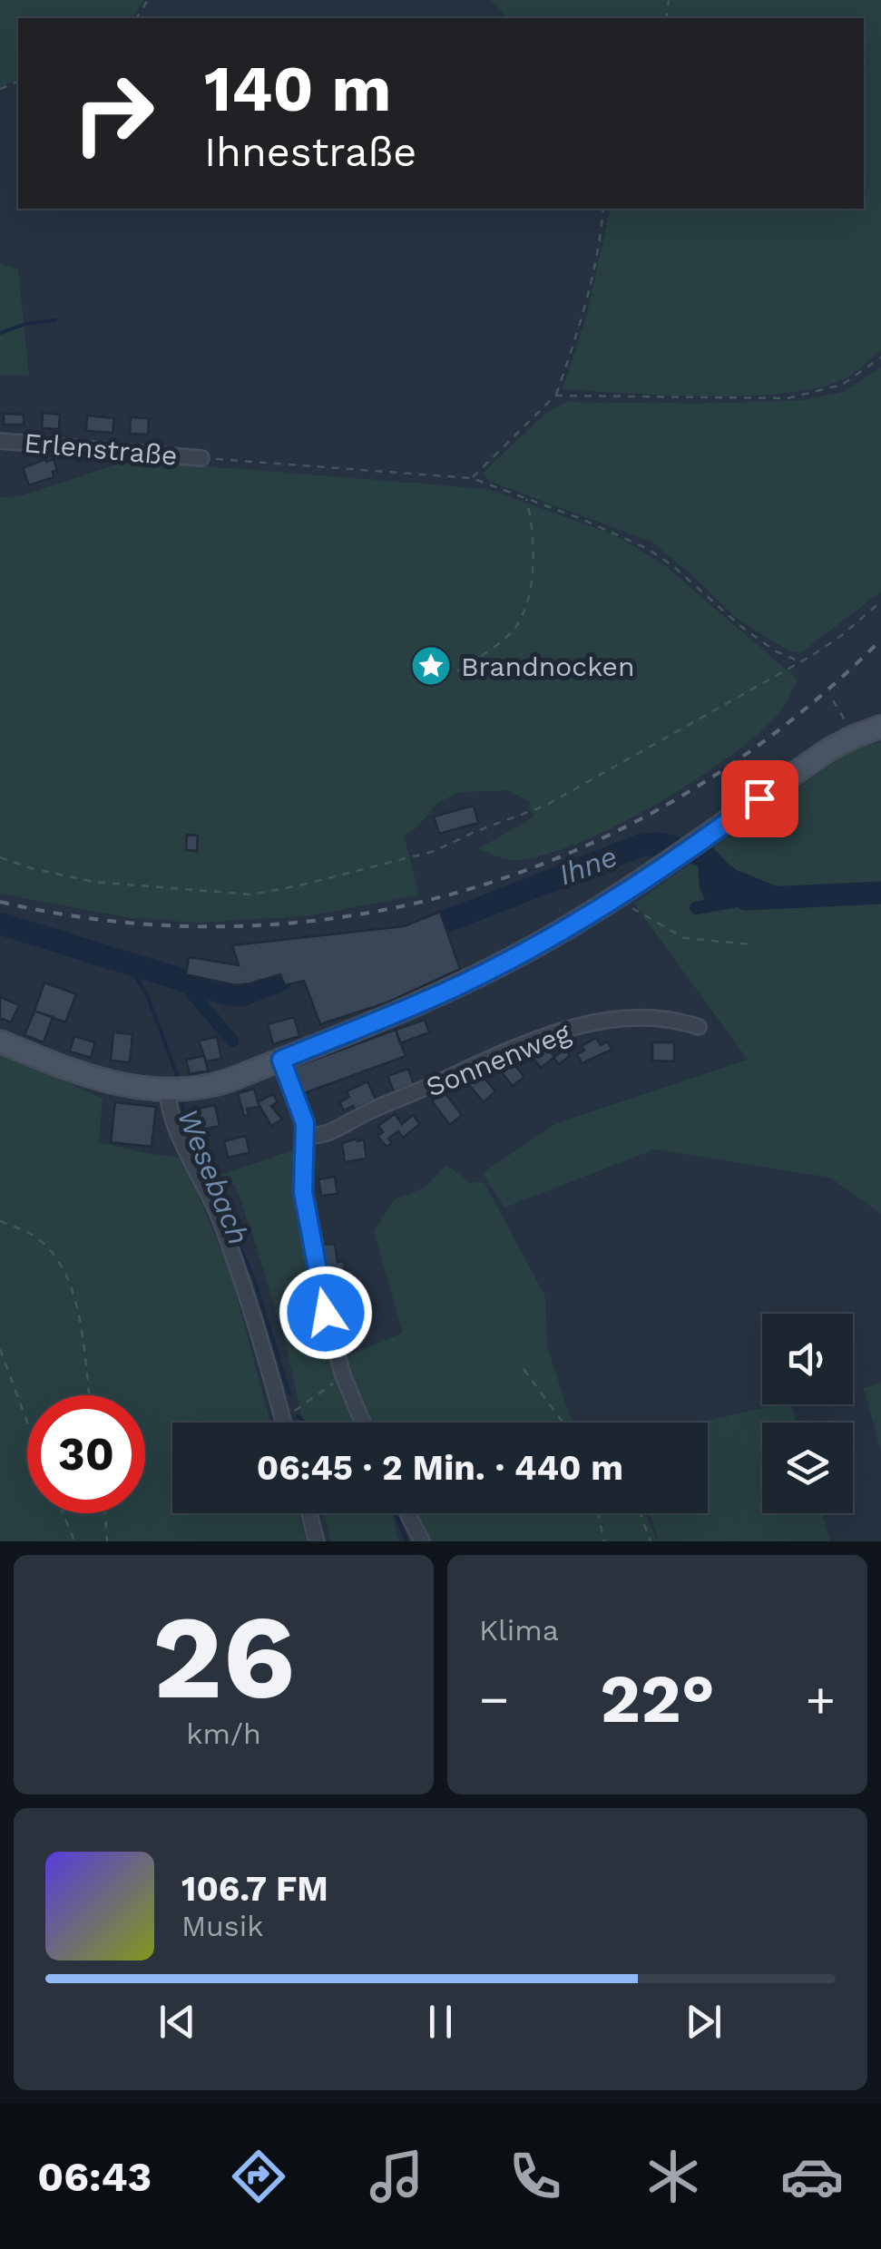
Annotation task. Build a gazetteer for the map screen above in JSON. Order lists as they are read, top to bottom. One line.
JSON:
{"streets":{"street":["Erlenstraße","Sonnenweg"]},"water":["Ihne","Wesebach"],"places":{"place":["Brandnocken"]},"page":{"turn":["140 m","Ihnestraße"],"limit":"30","trip":"06:45 · 2 Min. · 440 m","tile":[["26","km/h"],"Klima"],"heat":["−","22°","+"],"song":["106.7 FM","Musik"],"tabs":"06:43"}}
